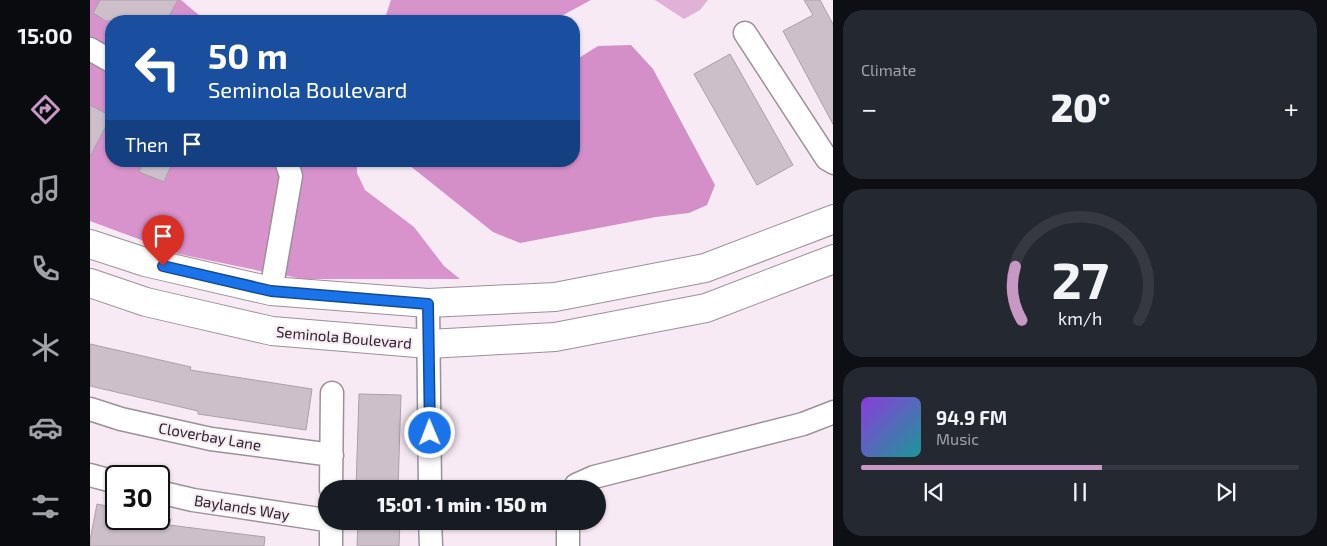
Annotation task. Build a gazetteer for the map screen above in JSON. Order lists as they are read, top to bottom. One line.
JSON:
{"streets":{"main road":["Seminola Boulevard"],"street":["Cloverbay Lane","Baylands Way"]},"page":{"tabs":"15:00","tile":"Climate","turn":["50 m","Seminola Boulevard"],"heat":["−","20°","+"],"then":"Then","song":["94.9 FM","Music"],"limit":"30","trip":"15:01 · 1 min · 150 m","gauge":["27","km/h"]}}
